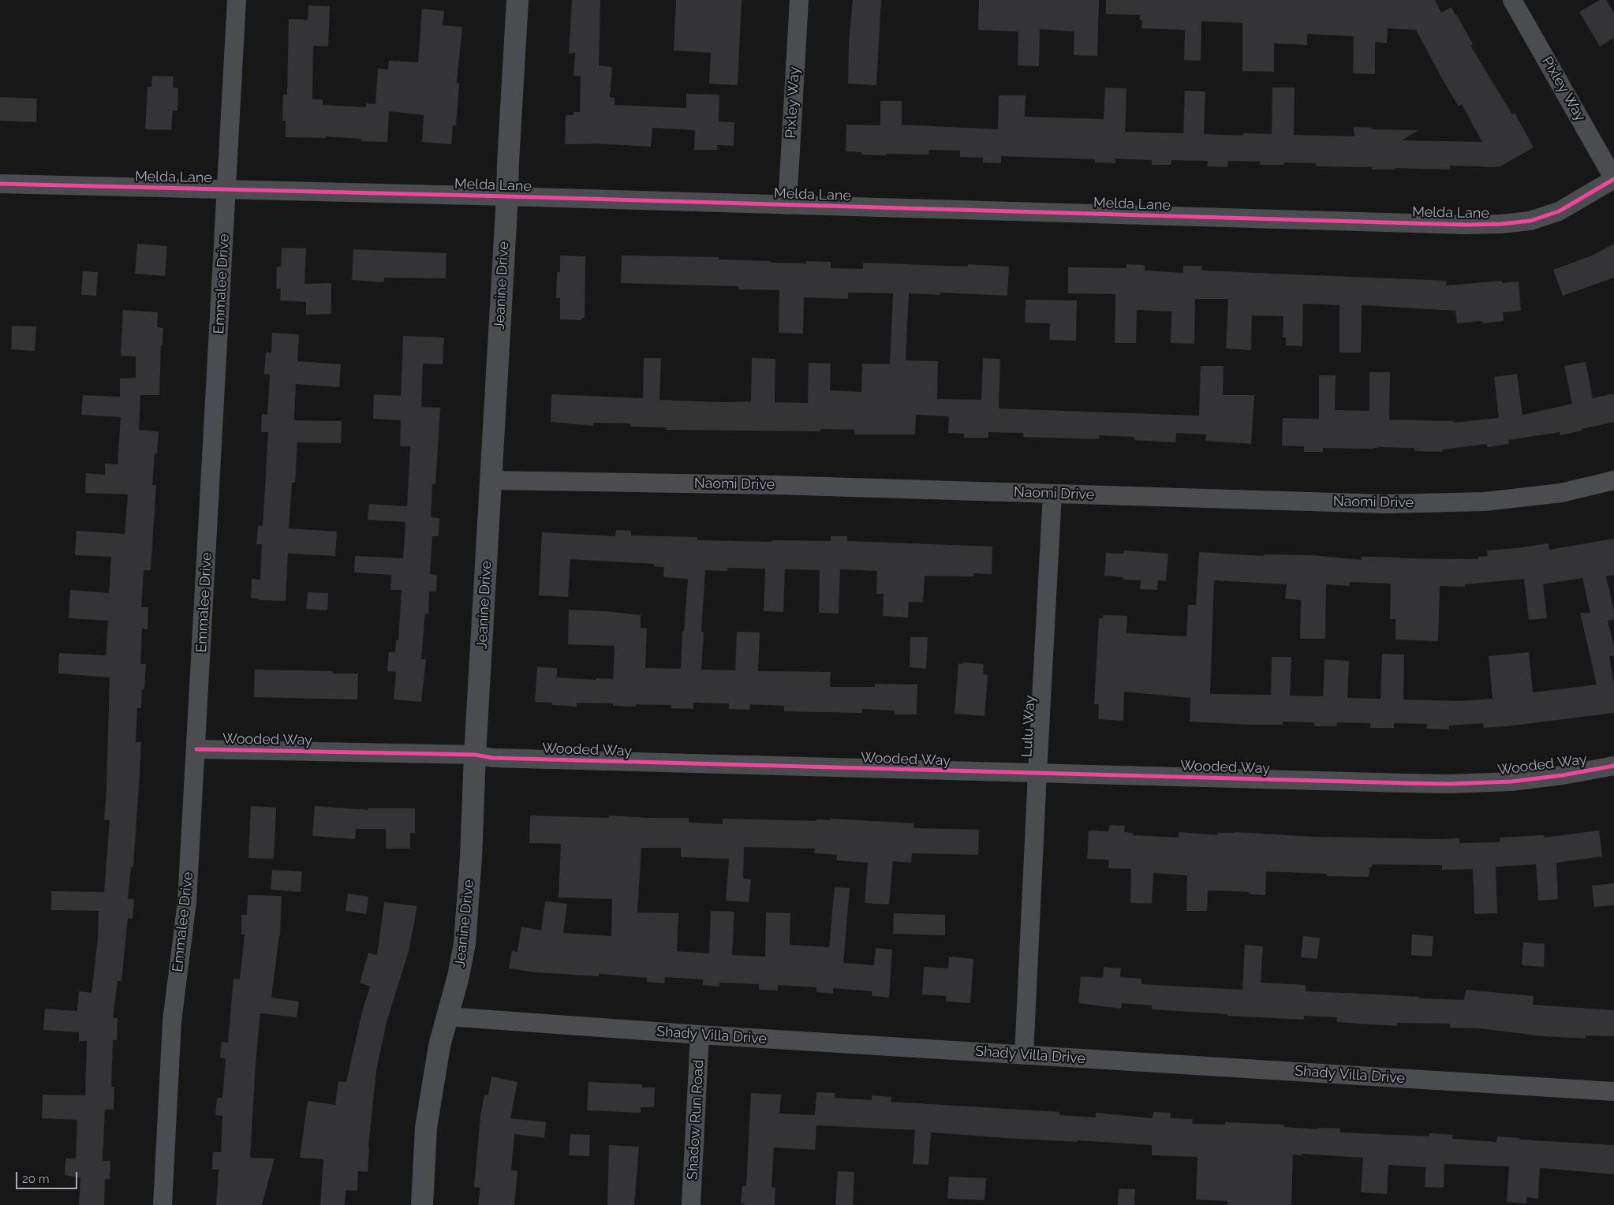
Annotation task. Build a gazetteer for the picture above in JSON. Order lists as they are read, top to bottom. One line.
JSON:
{"streets":{"street":["Pixley Way","Melda Lane","Emmalee Drive","Jeanine Drive","Naomi Drive","Lulu Way","Wooded Way","Shady Villa Drive","Shadow Run Road"]},"crossings":[["Pixley Way","Melda Lane"],["Melda Lane","Emmalee Drive"],["Melda Lane","Jeanine Drive"],["Emmalee Drive","Wooded Way"],["Jeanine Drive","Naomi Drive"],["Jeanine Drive","Wooded Way"],["Jeanine Drive","Shady Villa Drive"],["Naomi Drive","Lulu Way"],["Lulu Way","Wooded Way"],["Lulu Way","Shady Villa Drive"],["Shady Villa Drive","Shadow Run Road"]],"scale_bar":"20 m"}
